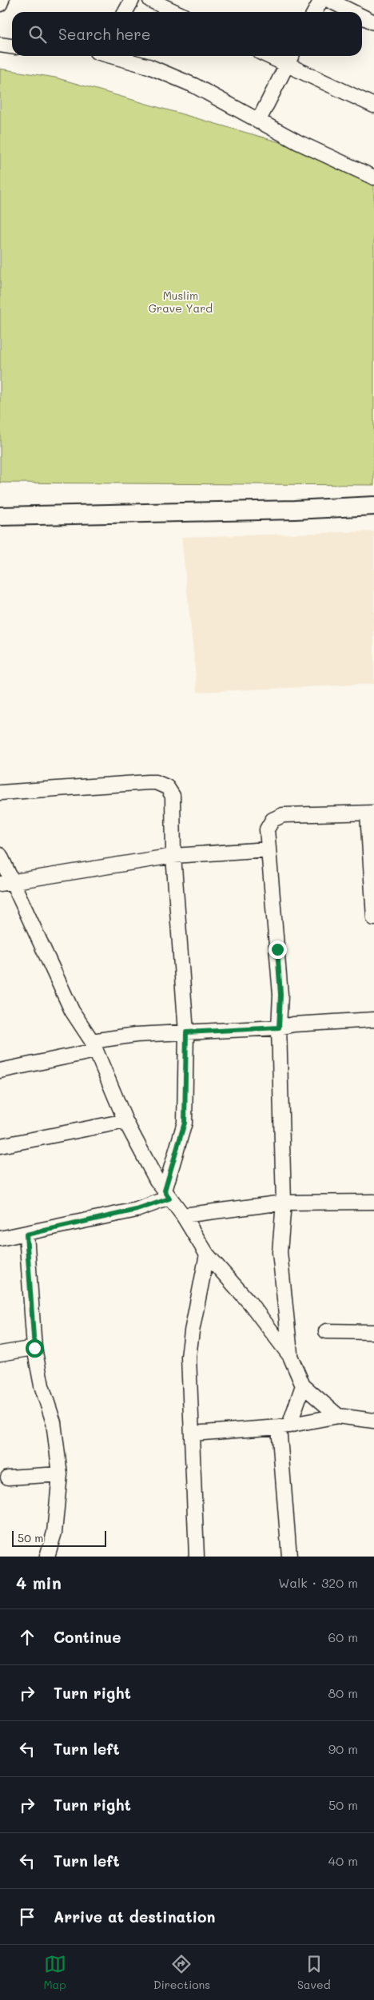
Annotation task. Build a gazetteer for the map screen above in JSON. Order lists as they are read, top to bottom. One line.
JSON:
{"parks":["Muslim Grave Yard"],"scale_bar":"50 m","page":{"search":"Search here","scale":"50 m","heading":["4 min","Walk · 320 m"],"list":[["Continue","60 m"],["Turn right","80 m"],["Turn left","90 m"],["Turn right","50 m"],["Turn left","40 m"],"Arrive at destination"],"nav":["Map","Directions","Saved"]}}
